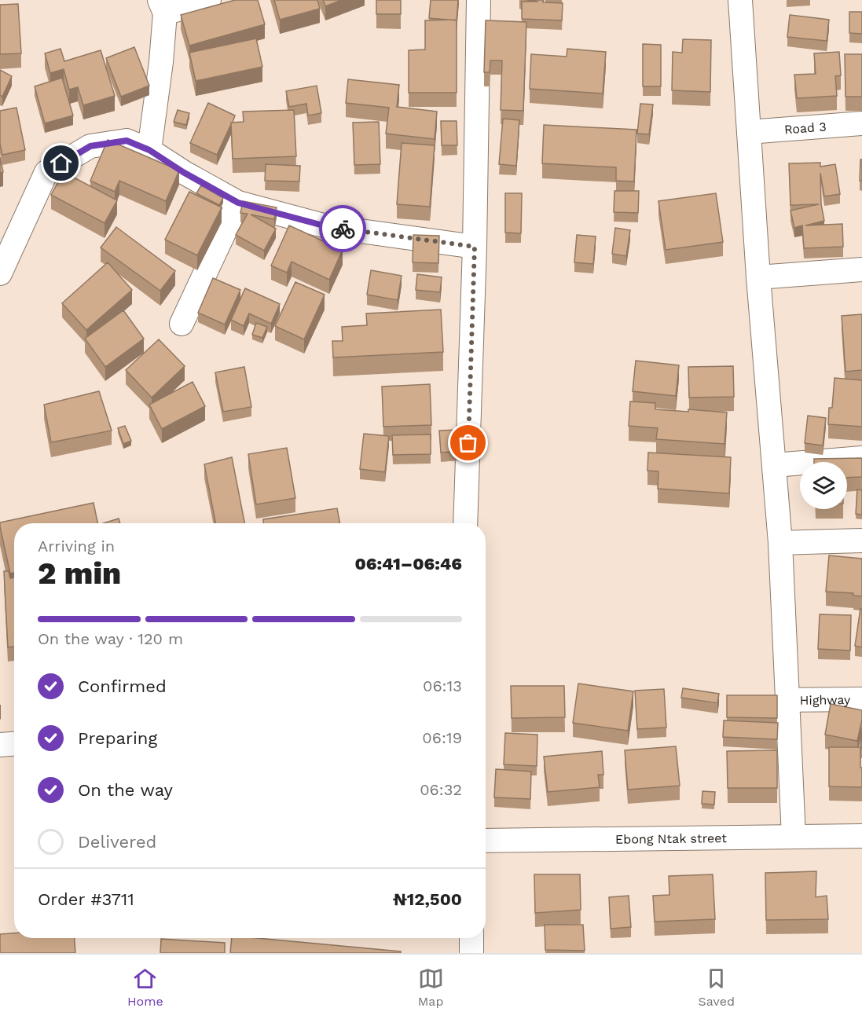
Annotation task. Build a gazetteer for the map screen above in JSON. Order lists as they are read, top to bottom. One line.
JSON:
{"streets":{"street":["Road 3","Highway","Ebong Ntak street"]},"page":{"heading":["2 min","Arriving in","06:41–06:46"],"panel":["Order #3711","₦12,500"],"bar":"On the way · 120 m","list":[["Confirmed","06:13"],["Preparing","06:19"],["On the way","06:32"],"Delivered"],"tabs":["Home","Map","Saved"]}}
